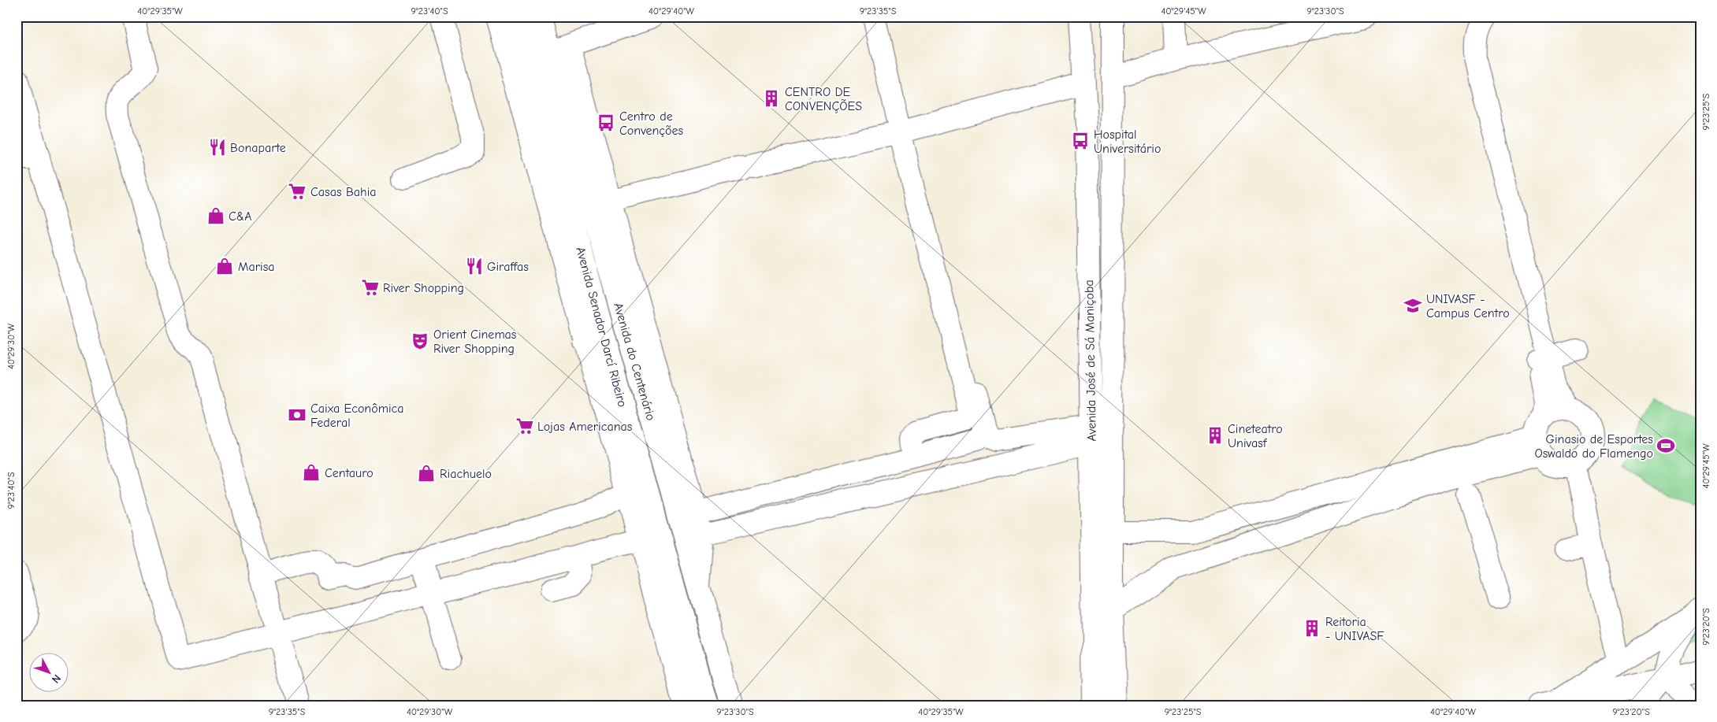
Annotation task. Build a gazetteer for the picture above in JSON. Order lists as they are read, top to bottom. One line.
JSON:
{"streets":{"main road":["Avenida Senador Darcí Ribeiro","Avenida José de Sá Maniçoba","Avenida do Centenário"]},"crossings":[["Avenida Senador Darcí Ribeiro","Avenida do Centenário"]],"places":{"building":["CENTRO DE CONVENÇÕES","Cineteatro Univasf","Reitoria - UNIVASF"],"bus stop":["Centro de Convenções","Hospital Universitário"],"restaurant":["Bonaparte","Giraffas"],"supermarket":["Casas Bahia","River Shopping","Lojas Americanas"],"shop":["C&A","Marisa","Centauro","Riachuelo"],"school or university":["UNIVASF - Campus Centro"],"theatre":["Orient Cinemas River Shopping"],"bank":["Caixa Econômica Federal"],"sports":["Ginasio de Esportes Oswaldo do Flamengo"]},"north":"bottom right","coordinates":["40°29'35\"W","9°23'40\"S","40°29'40\"W","9°23'35\"S","40°29'45\"W","9°23'30\"S","9°23'25\"S","40°29'30\"W","9°23'20\"S"]}
